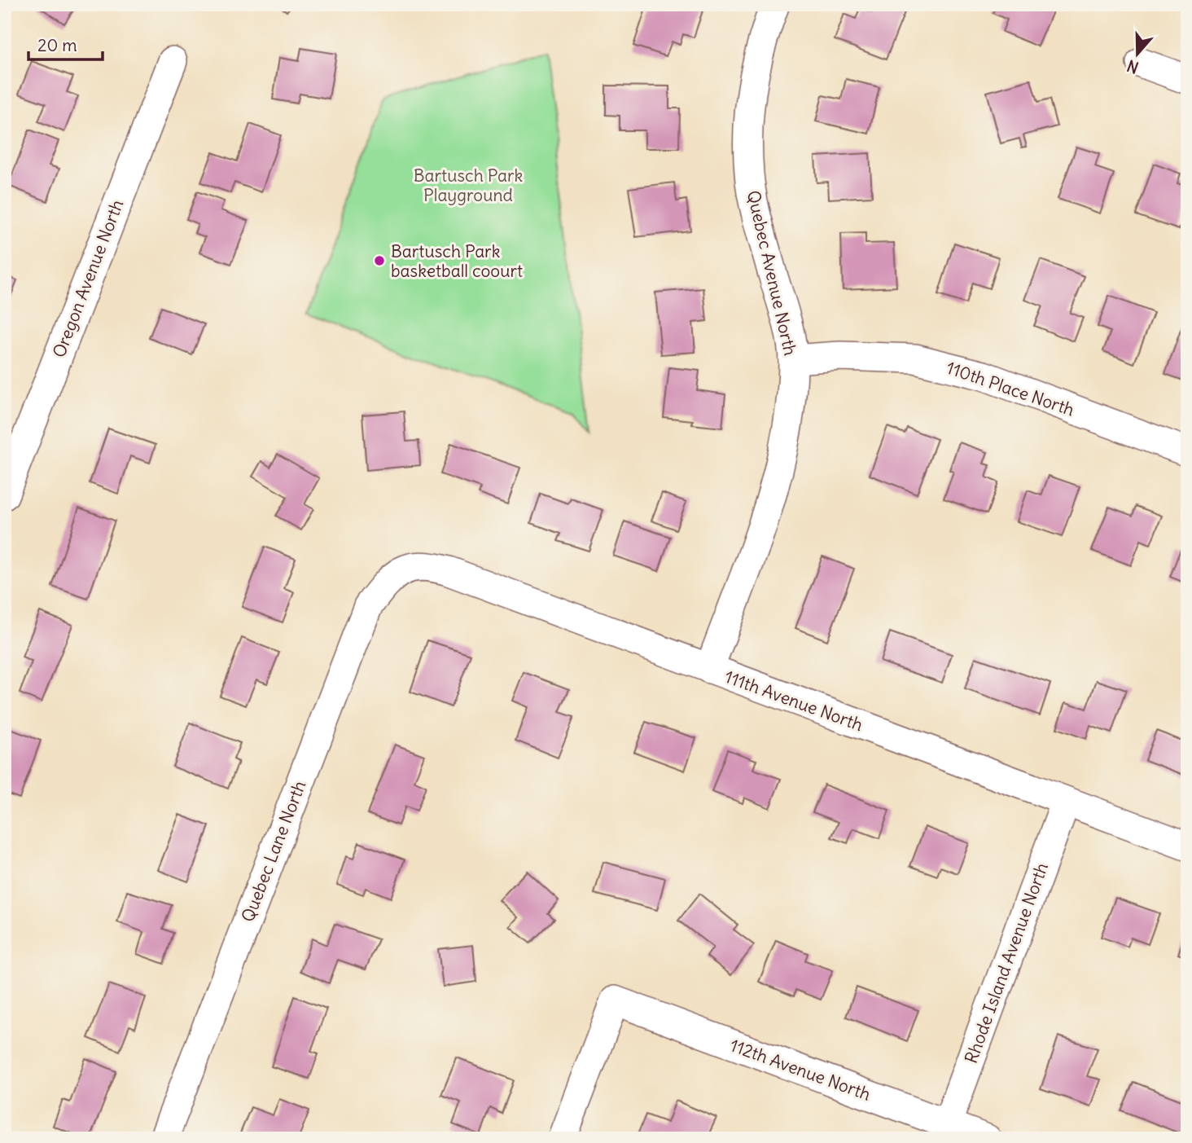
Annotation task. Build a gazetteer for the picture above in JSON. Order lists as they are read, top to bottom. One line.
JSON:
{"streets":{"street":["Quebec Avenue North","Oregon Avenue North","110th Place North","111th Avenue North","Quebec Lane North","Rhode Island Avenue North","112th Avenue North"]},"crossings":[["Quebec Avenue North","110th Place North"],["Quebec Avenue North","111th Avenue North"],["111th Avenue North","Quebec Lane North"],["111th Avenue North","Rhode Island Avenue North"],["Rhode Island Avenue North","112th Avenue North"]],"parks":["Bartusch Park Playground"],"places":["Bartusch Park basketball coourt"],"scale_bar":"20 m","north":"bottom"}
